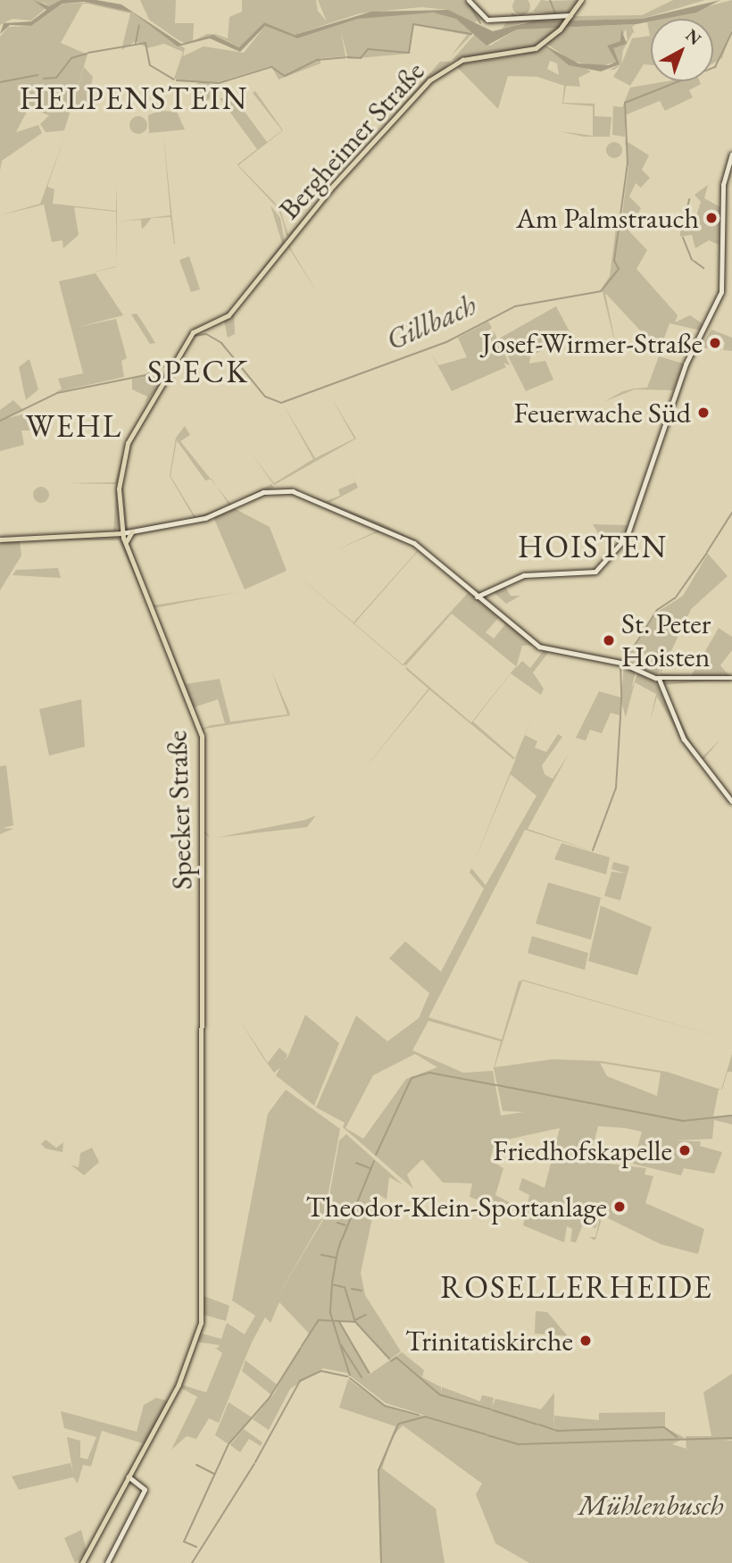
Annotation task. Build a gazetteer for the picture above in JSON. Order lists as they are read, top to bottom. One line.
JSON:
{"streets":{"main road":["Bergheimer Straße","Specker Straße"]},"crossings":[["Bergheimer Straße","Specker Straße"]],"districts":["HELPENSTEIN","SPECK","WEHL","HOISTEN","ROSELLERHEIDE"],"water":["Gillbach"],"parks":["Mühlenbusch"],"places":["Am Palmstrauch","Josef-Wirmer-Straße","Feuerwache Süd","St. Peter Hoisten","Friedhofskapelle","Theodor-Klein-Sportanlage","Trinitatiskirche"],"north":"top right"}
